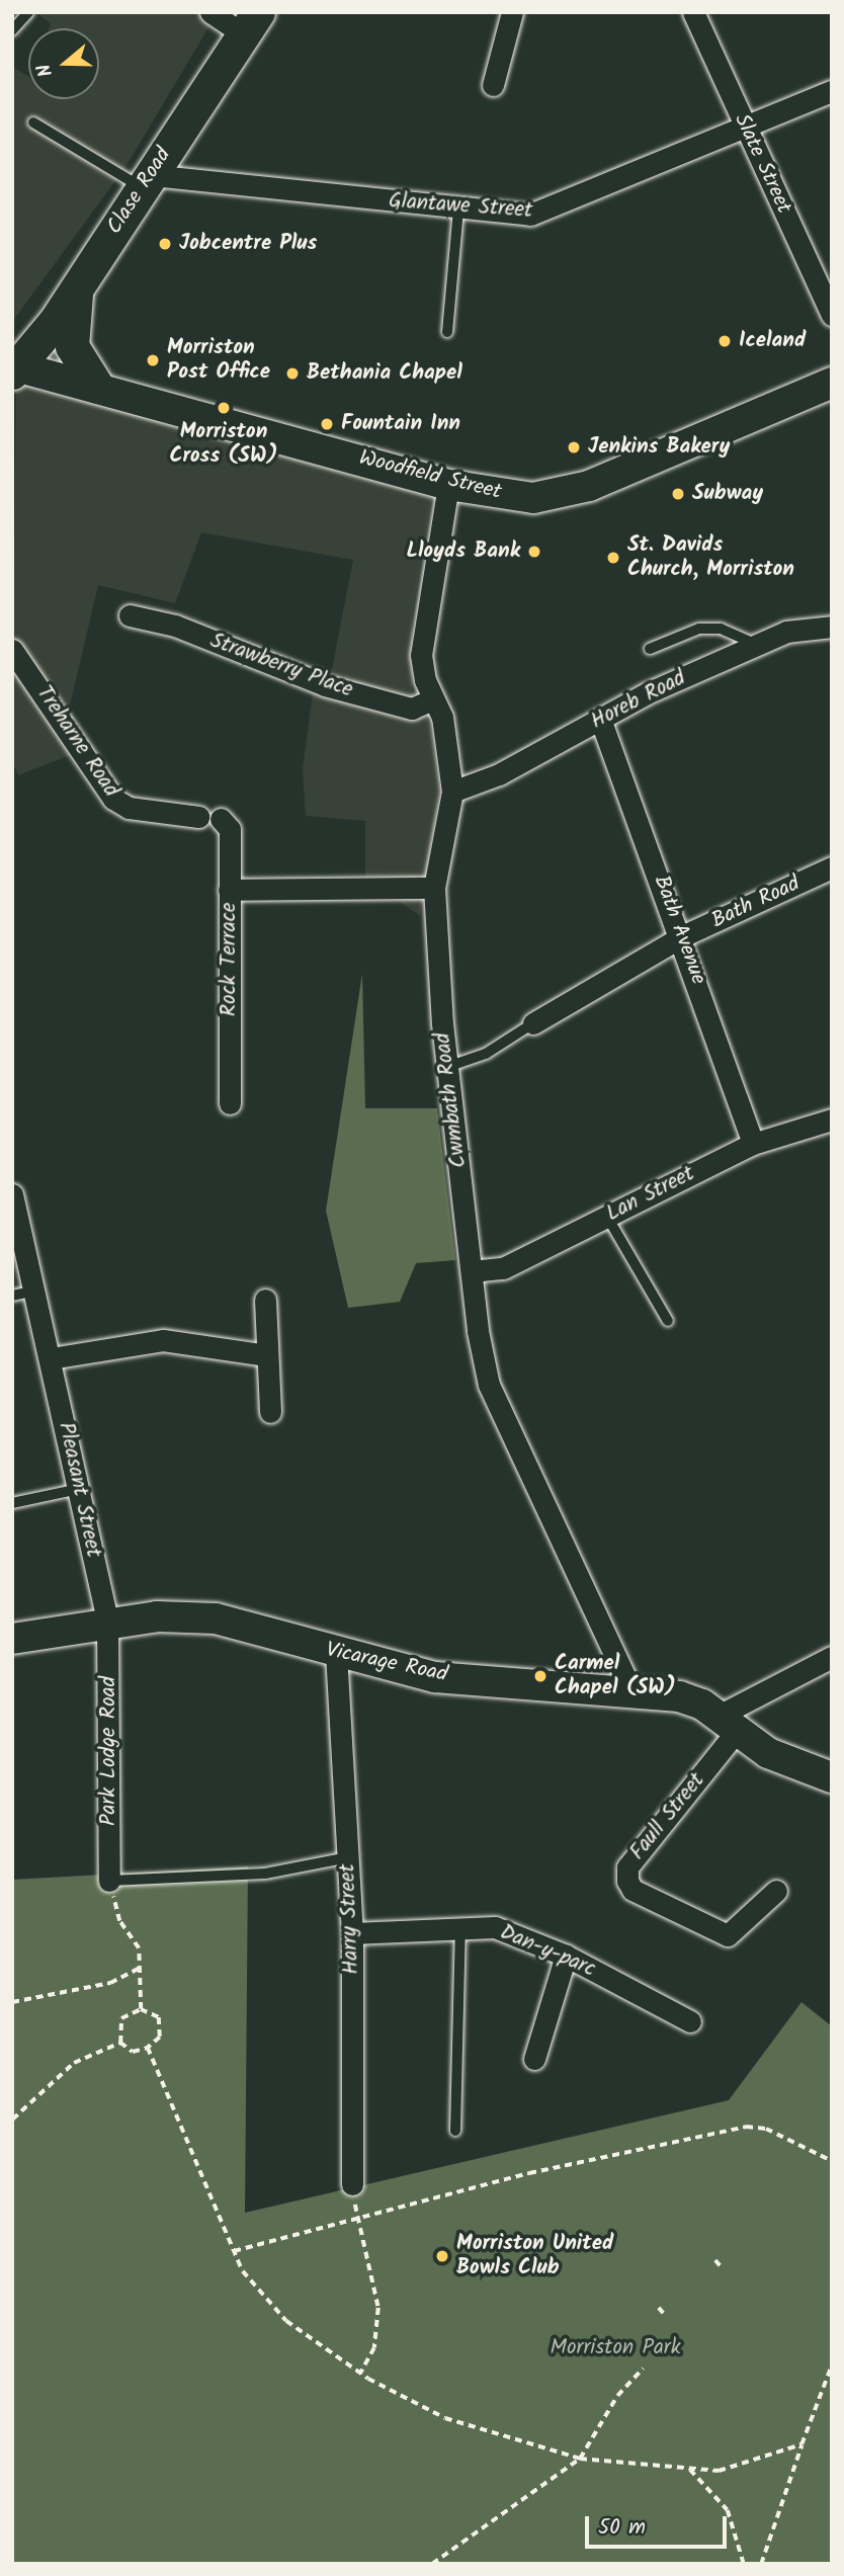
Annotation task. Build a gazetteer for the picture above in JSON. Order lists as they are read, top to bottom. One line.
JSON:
{"streets":{"main road":["Clase Road","Woodfield Street","Vicarage Road"],"street":["Slate Street","Glantawe Street","Strawberry Place","Horeb Road","Treharne Road","Bath Road","Bath Avenue","Rock Terrace","Cwmbath Road","Lan Street","Pleasant Street","Park Lodge Road","Faull Street","Harry Street","Dan-y-parc"]},"crossings":[["Slate Street","Glantawe Street"],["Clase Road","Glantawe Street"],["Clase Road","Woodfield Street"],["Woodfield Street","Cwmbath Road"],["Strawberry Place","Cwmbath Road"],["Horeb Road","Bath Avenue"],["Horeb Road","Cwmbath Road"],["Bath Road","Bath Avenue"],["Bath Avenue","Lan Street"],["Cwmbath Road","Lan Street"],["Cwmbath Road","Vicarage Road"],["Pleasant Street","Vicarage Road"],["Pleasant Street","Park Lodge Road"],["Vicarage Road","Park Lodge Road"],["Vicarage Road","Faull Street"],["Vicarage Road","Harry Street"],["Harry Street","Dan-y-parc"]],"parks":["Morriston Park"],"places":["Jobcentre Plus","Iceland","Morriston Post Office","Bethania Chapel","Morriston Cross (SW)","Fountain Inn","Jenkins Bakery","Subway","Lloyds Bank","St. Davids Church, Morriston","Carmel Chapel (SW)","Morriston United Bowls Club"],"scale_bar":"50 m","north":"left"}
